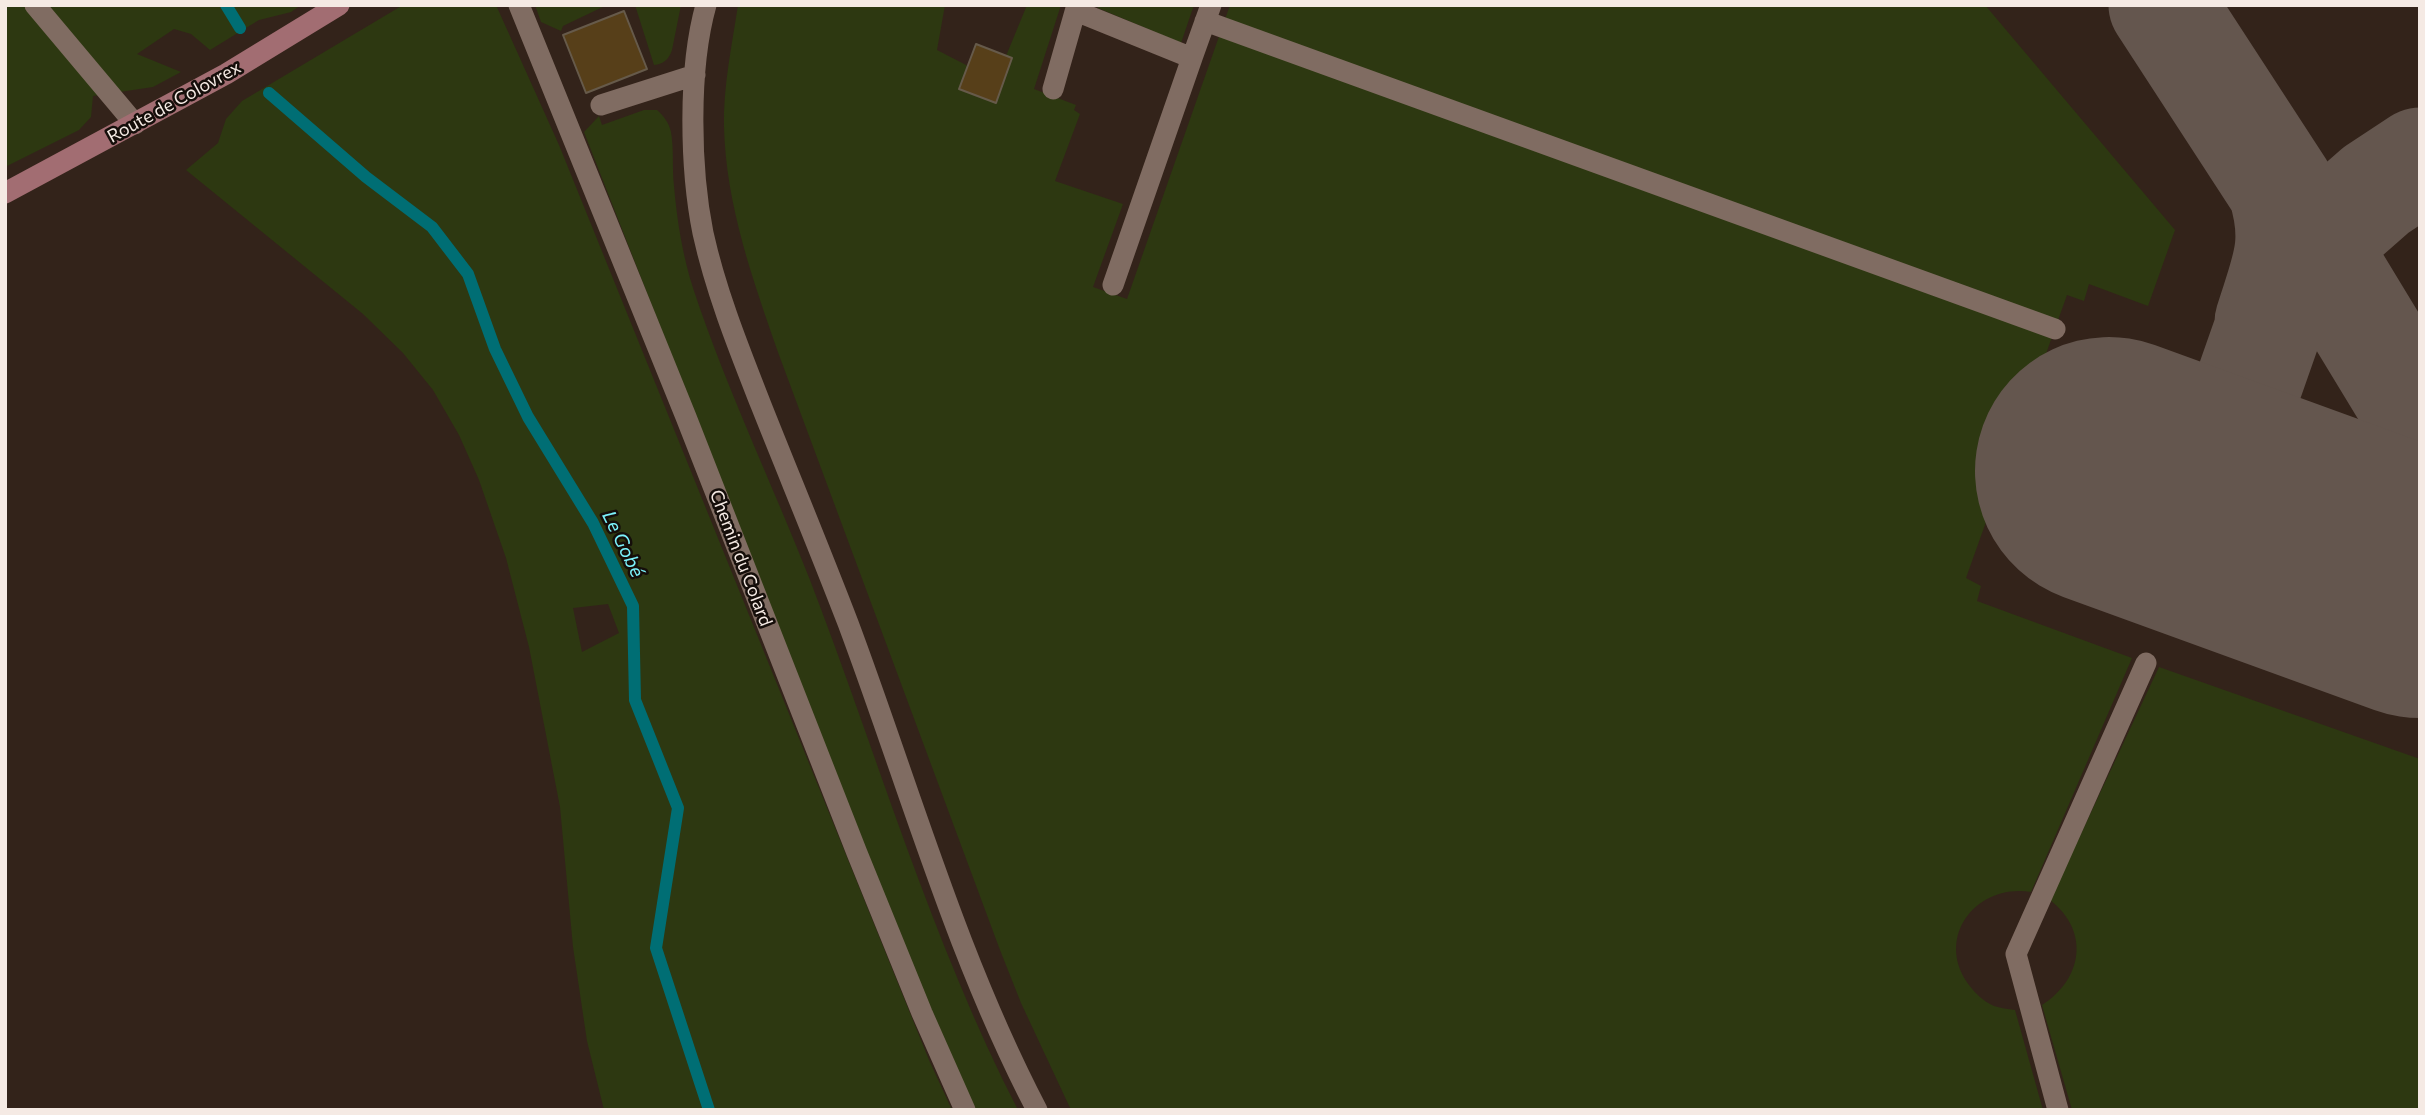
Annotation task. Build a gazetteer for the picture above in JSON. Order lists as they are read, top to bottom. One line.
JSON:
{"streets":{"main road":["Route de Colovrex"],"street":["Chemin du Colard"]},"water":["Le Gobé"]}
